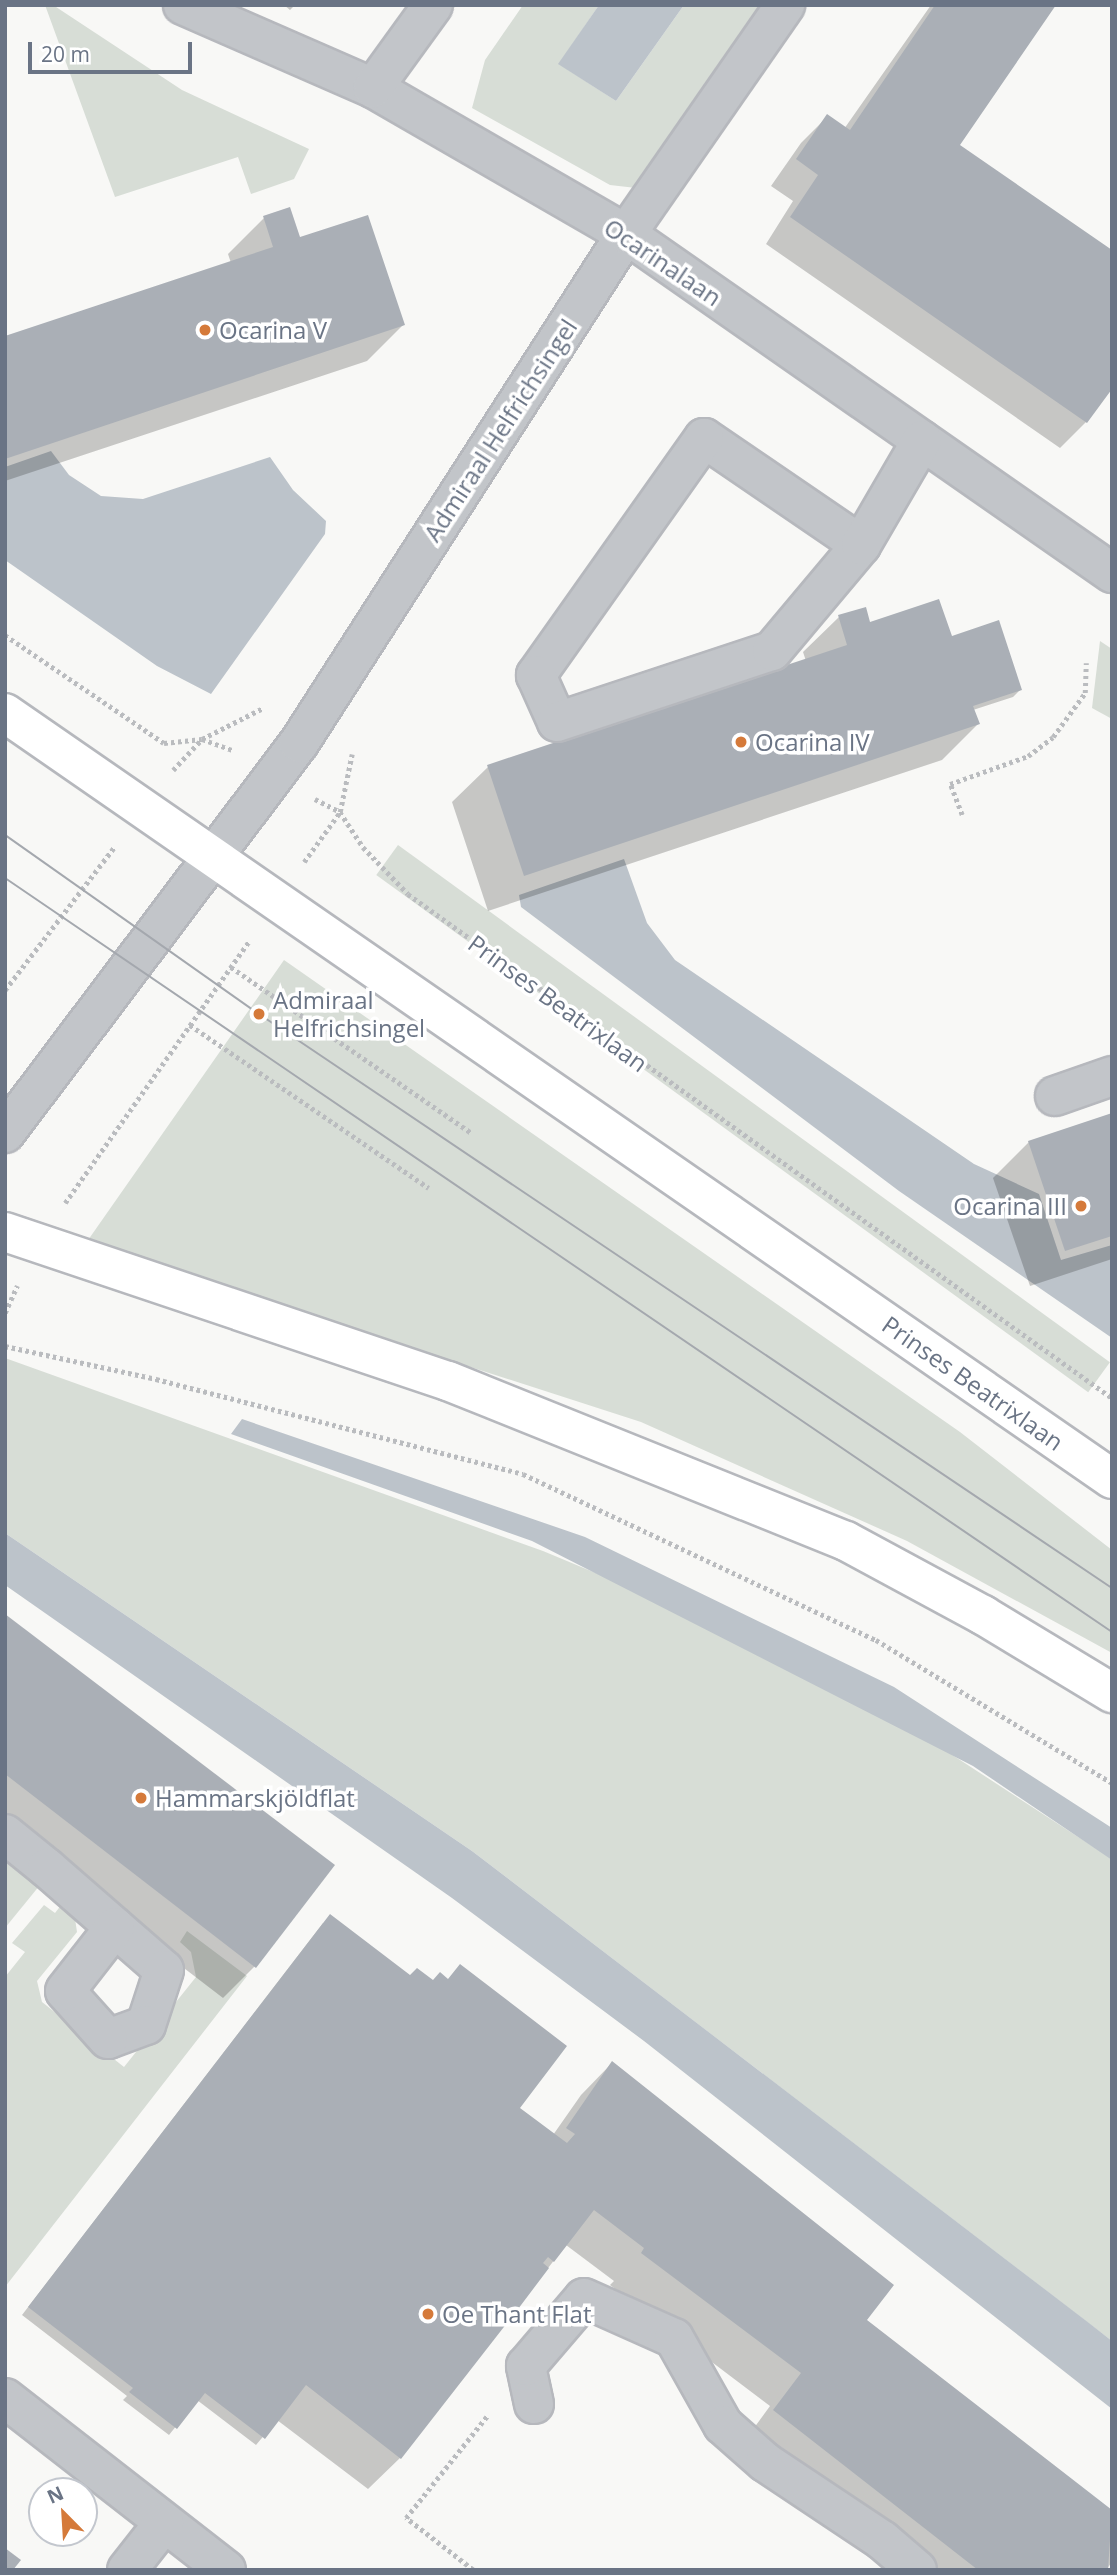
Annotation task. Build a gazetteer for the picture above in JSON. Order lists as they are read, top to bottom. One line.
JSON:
{"streets":{"main road":["Prinses Beatrixlaan"],"street":["Ocarinalaan","Admiraal Helfrichsingel"]},"crossings":[["Ocarinalaan","Admiraal Helfrichsingel"],["Admiraal Helfrichsingel","Prinses Beatrixlaan"]],"places":["Ocarina V","Ocarina IV","Admiraal Helfrichsingel","Ocarina III","Hammarskjöldflat","Oe Thant Flat"],"scale_bar":"20 m","north":"top left"}
